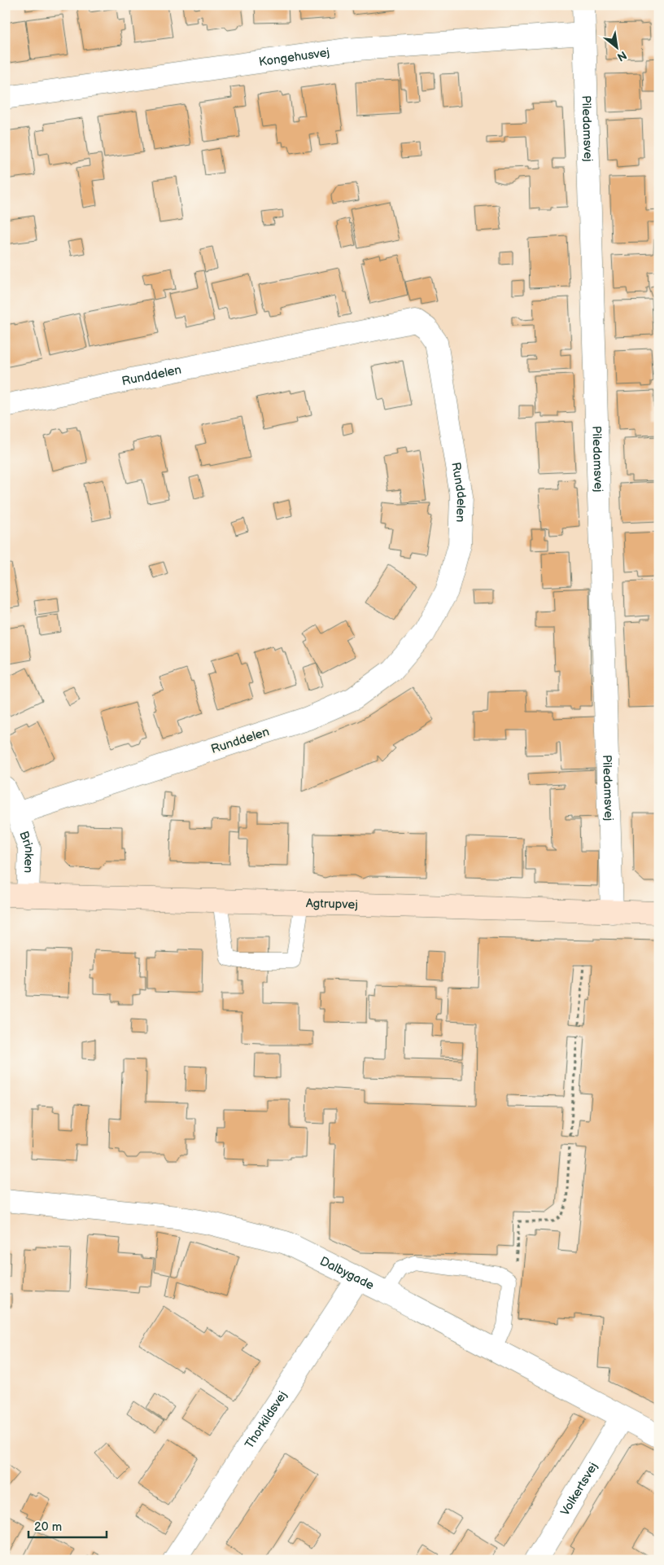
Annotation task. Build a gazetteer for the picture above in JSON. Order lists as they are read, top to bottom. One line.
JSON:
{"streets":{"street":["Kongehusvej","Piledamsvej","Runddelen","Brinken","Agtrupvej","Dalbygade","Thorkildsvej","Volkertsvej"]},"crossings":[["Kongehusvej","Piledamsvej"],["Piledamsvej","Agtrupvej"],["Runddelen","Brinken"],["Brinken","Agtrupvej"],["Dalbygade","Thorkildsvej"],["Dalbygade","Volkertsvej"]],"scale_bar":"20 m","north":"bottom right"}
